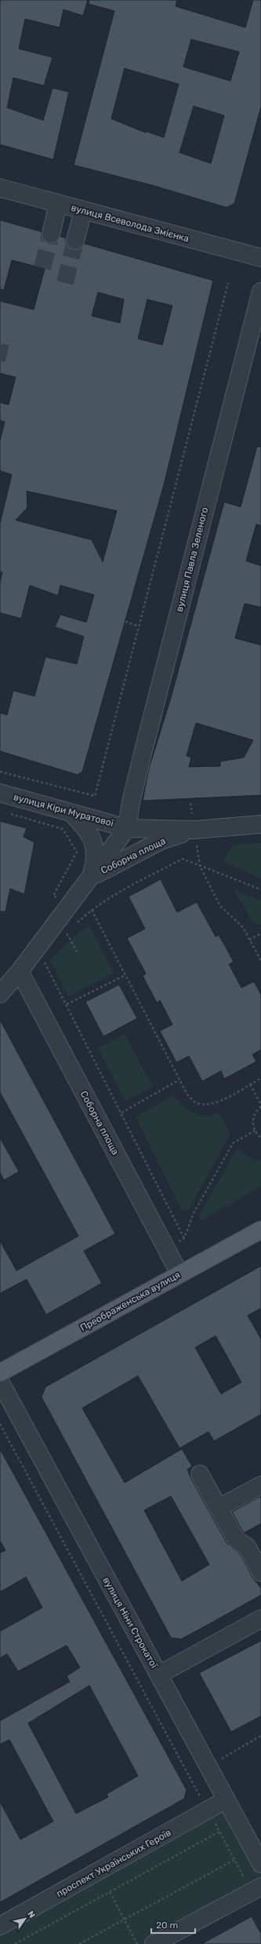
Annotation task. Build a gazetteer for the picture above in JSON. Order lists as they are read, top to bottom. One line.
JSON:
{"streets":{"main road":["Преображенська вулиця"],"street":["вулиця Всеволода Змієнка","вулиця Павла Зеленого","вулиця Кіри Муратової","Соборна площа","вулиця Ніни Строкатої","проспект Українських Героїв"]},"crossings":[["вулиця Павла Зеленого","вулиця Кіри Муратової"],["вулиця Павла Зеленого","Соборна площа"],["вулиця Кіри Муратової","Соборна площа"],["Соборна площа","Преображенська вулиця"],["вулиця Ніни Строкатої","проспект Українських Героїв"]],"scale_bar":"20 m","north":"top right"}
